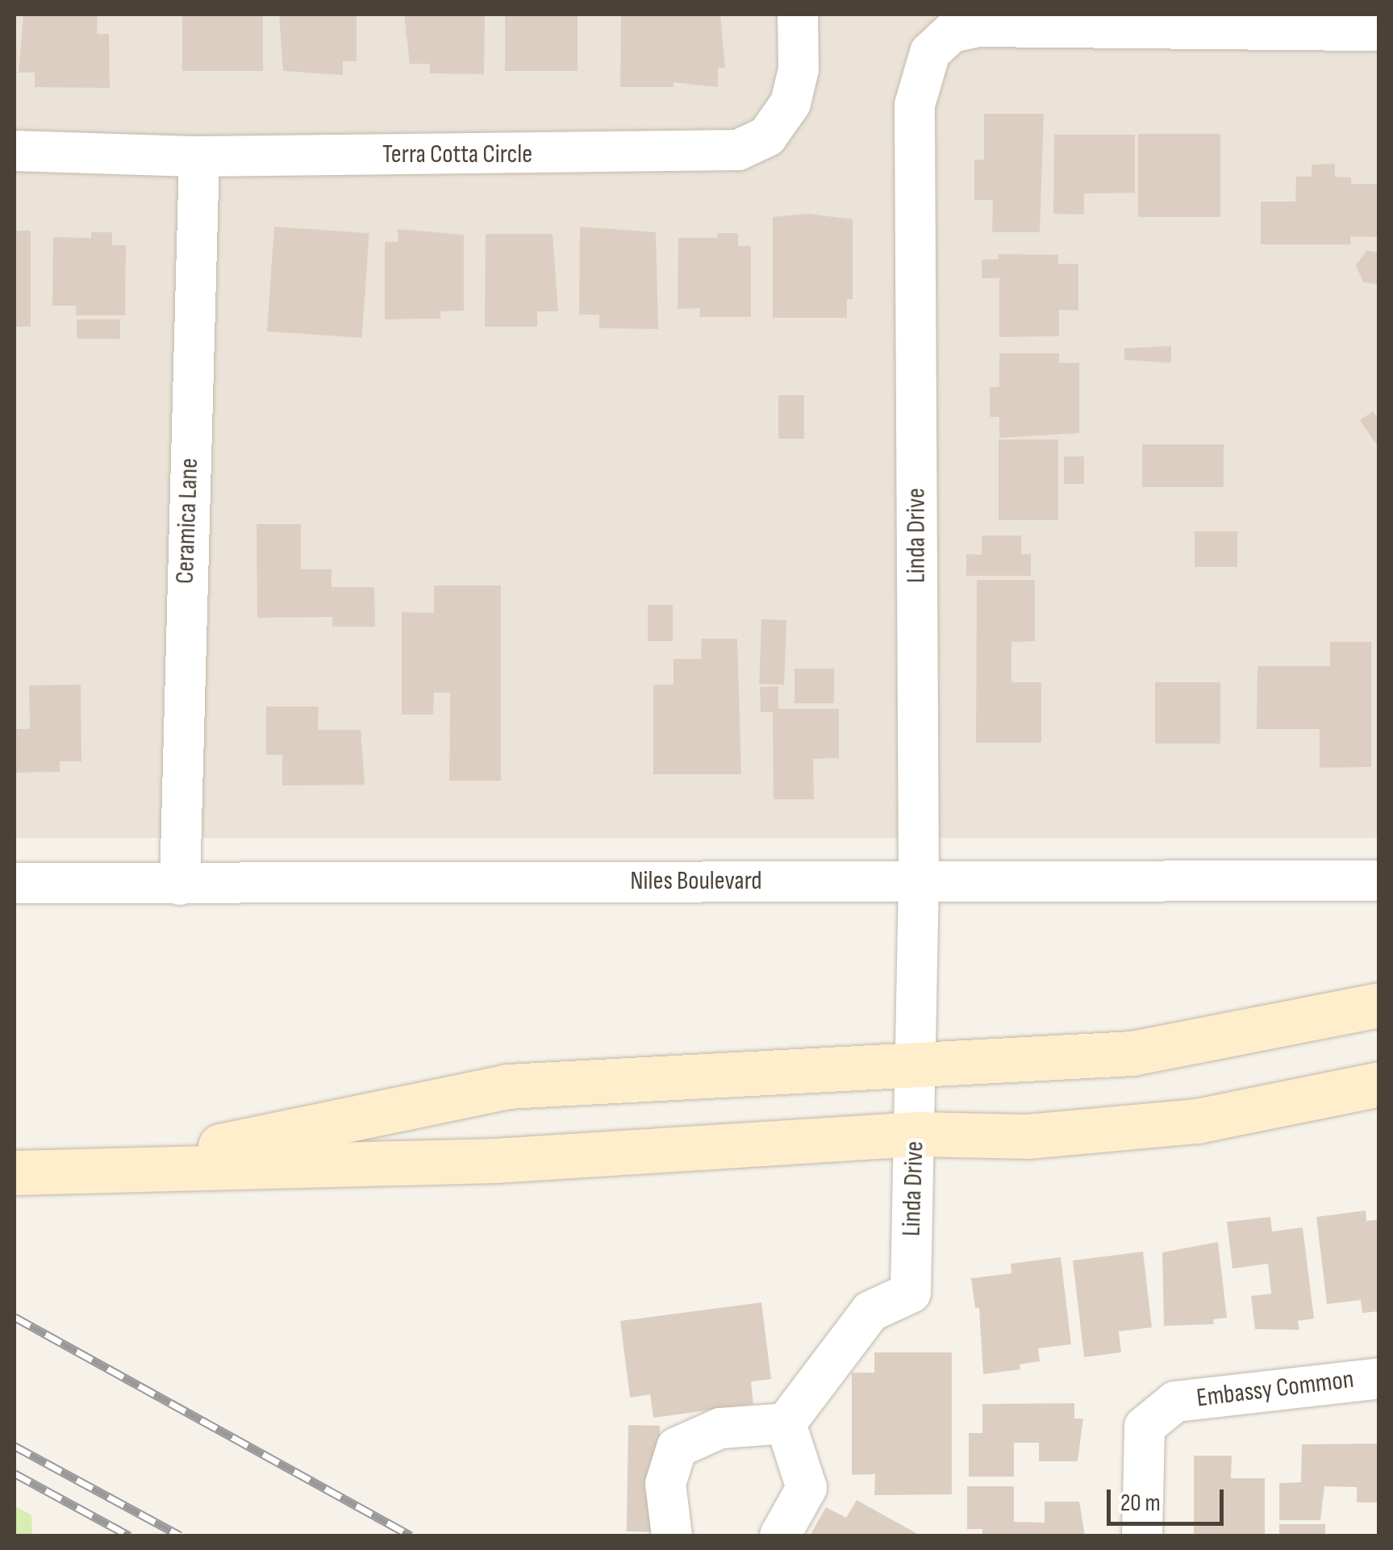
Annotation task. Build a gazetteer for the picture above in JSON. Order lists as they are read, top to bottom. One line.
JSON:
{"streets":{"street":["Terra Cotta Circle","Ceramica Lane","Linda Drive","Niles Boulevard","Embassy Common"]},"crossings":[["Terra Cotta Circle","Ceramica Lane"],["Ceramica Lane","Niles Boulevard"],["Linda Drive","Niles Boulevard"]],"scale_bar":"20 m"}
